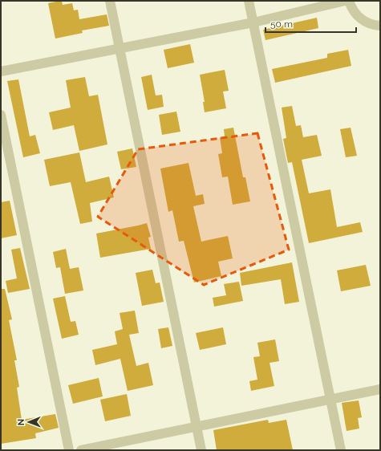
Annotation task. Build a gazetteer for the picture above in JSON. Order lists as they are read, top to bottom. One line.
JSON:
{"scale_bar":"50 m","north":"left"}
